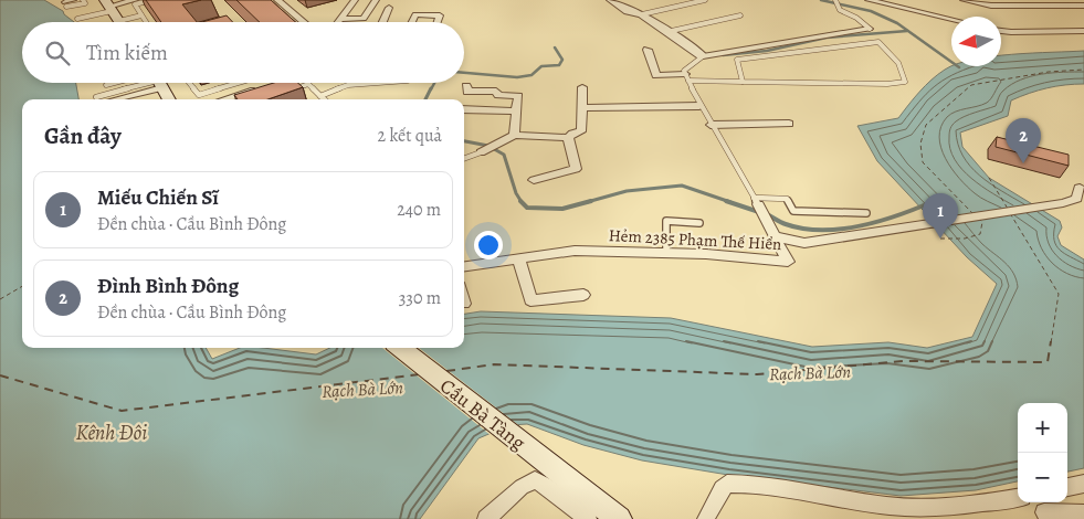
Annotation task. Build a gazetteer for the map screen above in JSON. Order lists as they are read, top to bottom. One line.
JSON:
{"streets":{"main road":["Cầu Bà Tàng"],"street":["Hẻm 2385 Phạm Thế Hiển"]},"water":["Rạch Bà Lớn","Kênh Đôi"],"north":"left","page":{"search":"Tìm kiếm","heading":["Gần đây","2 kết quả"],"pins":["2","1"],"list":[{"mark":"1","name":"Miếu Chiến Sĩ","note":"Đền chùa · Cầu Bình Đông","value":"240 m"},{"mark":"2","name":"Đình Bình Đông","note":"Đền chùa · Cầu Bình Đông","value":"330 m"}],"map_buttons":["+","−"]}}
